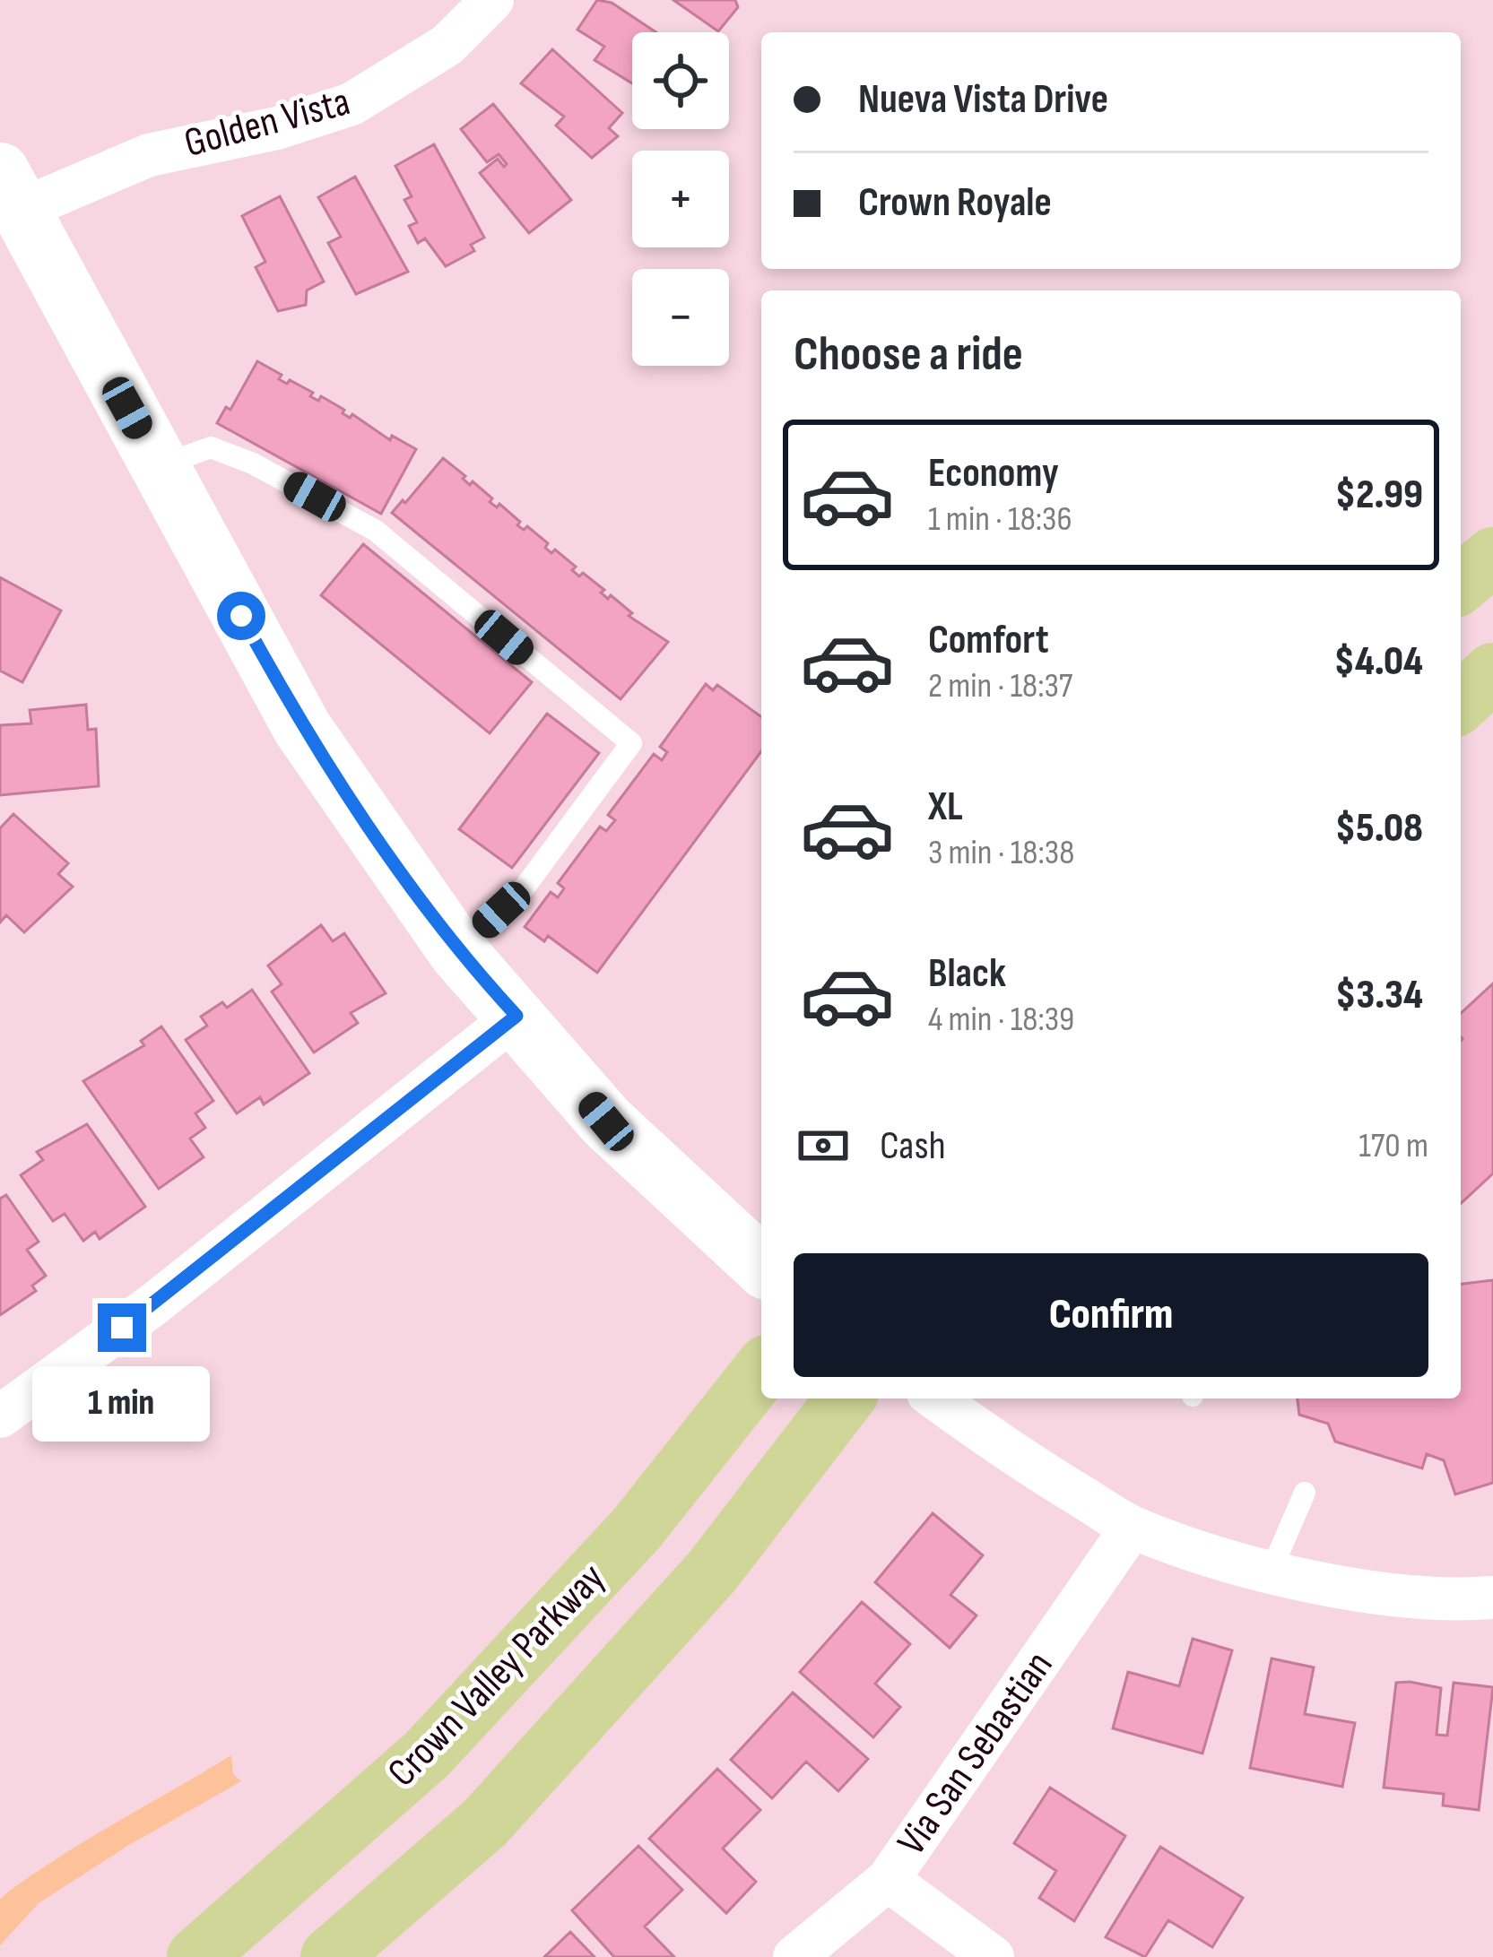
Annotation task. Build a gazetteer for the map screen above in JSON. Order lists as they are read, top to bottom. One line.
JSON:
{"streets":{"main road":["Crown Valley Parkway"],"street":["Golden Vista","Via San Sebastian"]},"page":{"map_buttons":["+","−"],"banner":["Nueva Vista Drive","Crown Royale"],"heading":"Choose a ride","list":[{"name":"Economy","note":"1 min · 18:36","value":"$2.99"},{"name":"Comfort","note":"2 min · 18:37","value":"$4.04"},{"name":"XL","note":"3 min · 18:38","value":"$5.08"},{"name":"Black","note":"4 min · 18:39","value":"$3.34"}],"pay":["Cash","170 m"],"buttons":"Confirm","bubble":"1 min"}}
